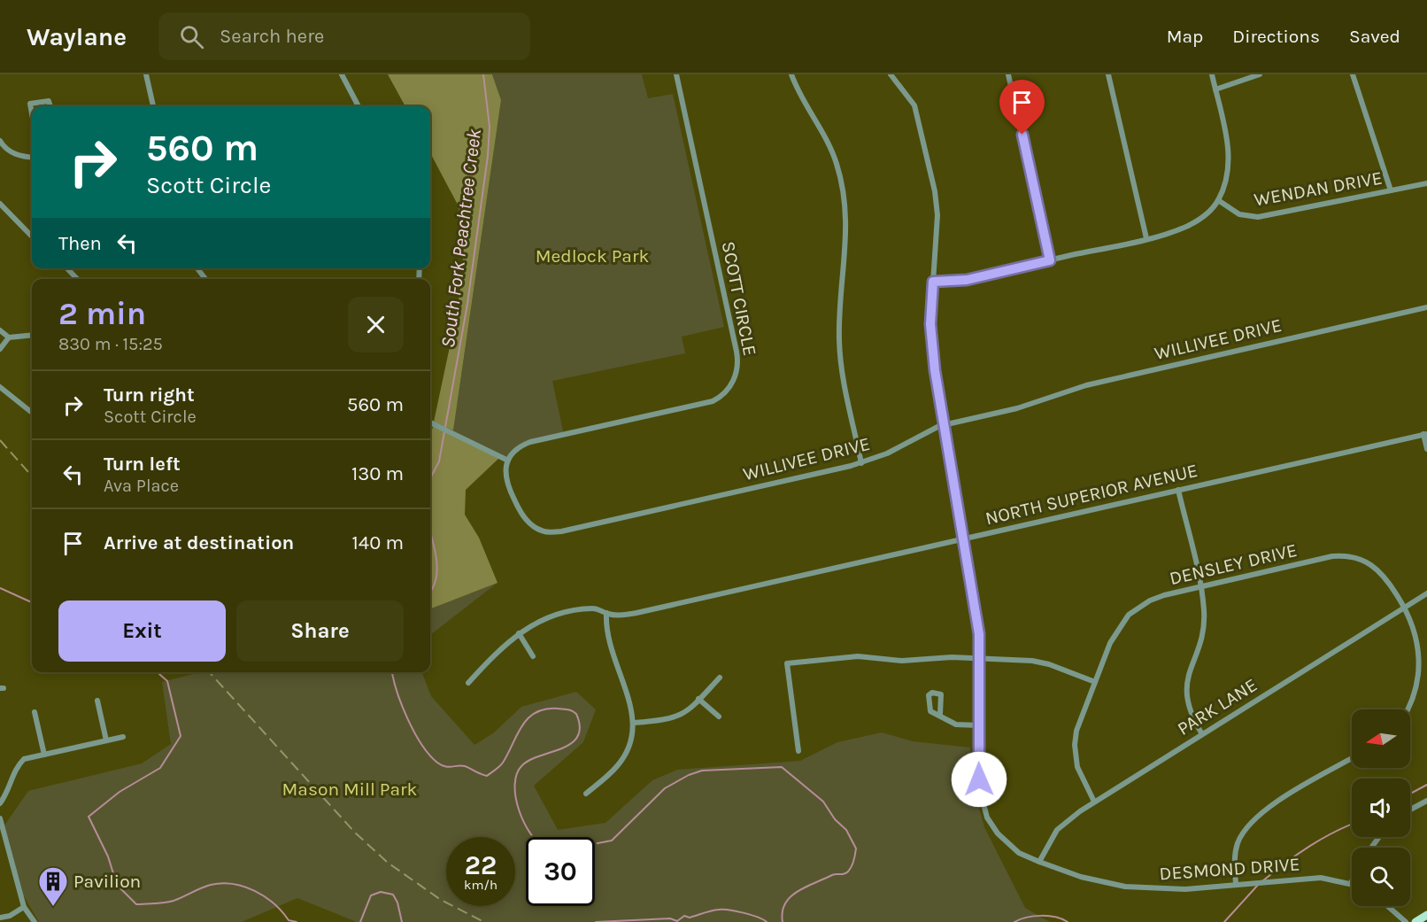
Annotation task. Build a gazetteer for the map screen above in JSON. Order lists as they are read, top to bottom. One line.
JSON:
{"streets":{"street":["WENDAN DRIVE","SCOTT CIRCLE","WILLIVEE DRIVE","NORTH SUPERIOR AVENUE","DENSLEY DRIVE","PARK LANE","DESMOND DRIVE"]},"crossings":[["SCOTT CIRCLE","WILLIVEE DRIVE"],["WILLIVEE DRIVE","DESMOND DRIVE"],["NORTH SUPERIOR AVENUE","DESMOND DRIVE"],["DENSLEY DRIVE","PARK LANE"],["PARK LANE","DESMOND DRIVE"]],"water":["South Fork Peachtree Creek"],"parks":["Medlock Park","Mason Mill Park"],"places":{"building":["Pavilion"]},"north":"left","page":{"header":"Waylane","search":"Search here","nav":["Map","Directions","Saved"],"turn":["560 m","Scott Circle"],"then":"Then","heading":["2 min","830 m · 15:25"],"list":[{"name":"Turn right","note":"Scott Circle","value":"560 m"},{"name":"Turn left","note":"Ava Place","value":"130 m"},{"name":"Arrive at destination","value":"140 m"}],"buttons":["Exit","Share"],"speed":"22 km/h","limit":"30"}}
